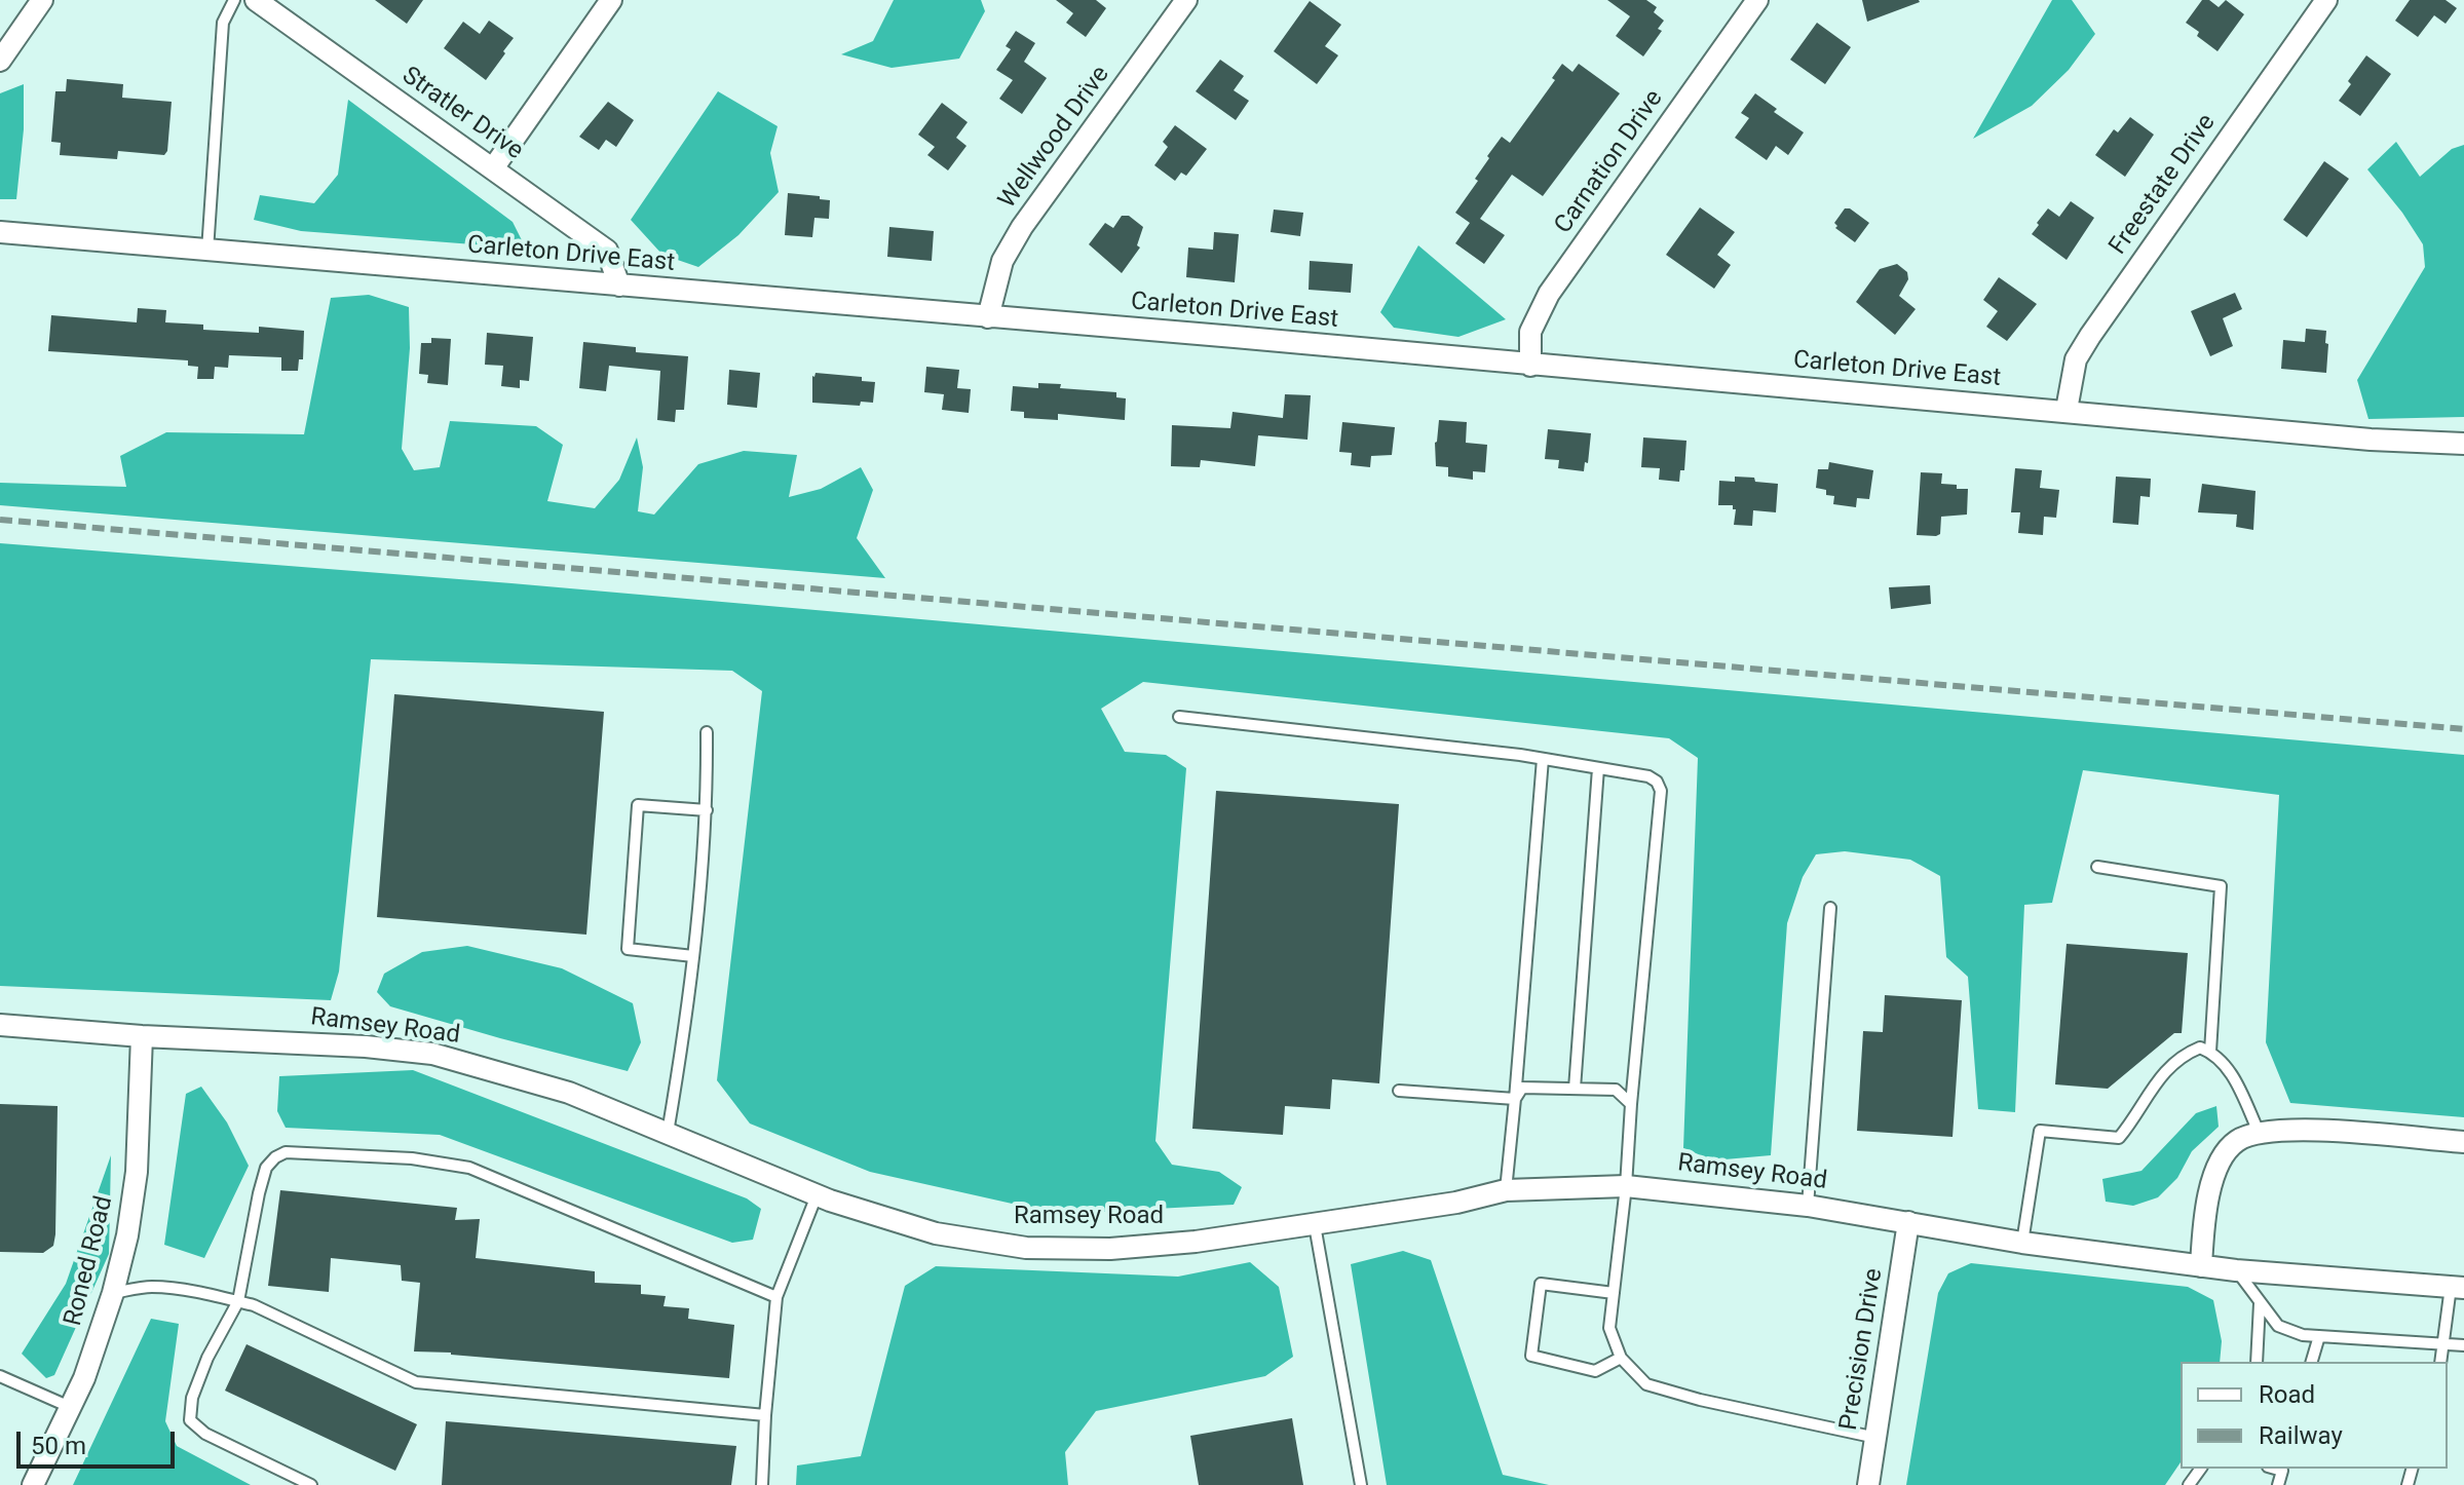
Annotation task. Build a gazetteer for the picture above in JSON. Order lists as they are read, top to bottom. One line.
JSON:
{"streets":{"street":["Stratler Drive","Wellwood Drive","Carnation Drive","Freestate Drive","Carleton Drive East","Ramsey Road","Roned Road","Precision Drive"]},"crossings":[["Stratler Drive","Carleton Drive East"],["Wellwood Drive","Carleton Drive East"],["Carnation Drive","Carleton Drive East"],["Freestate Drive","Carleton Drive East"],["Ramsey Road","Roned Road"],["Ramsey Road","Precision Drive"]],"legend":["Road","Railway"],"scale_bar":"50 m"}
